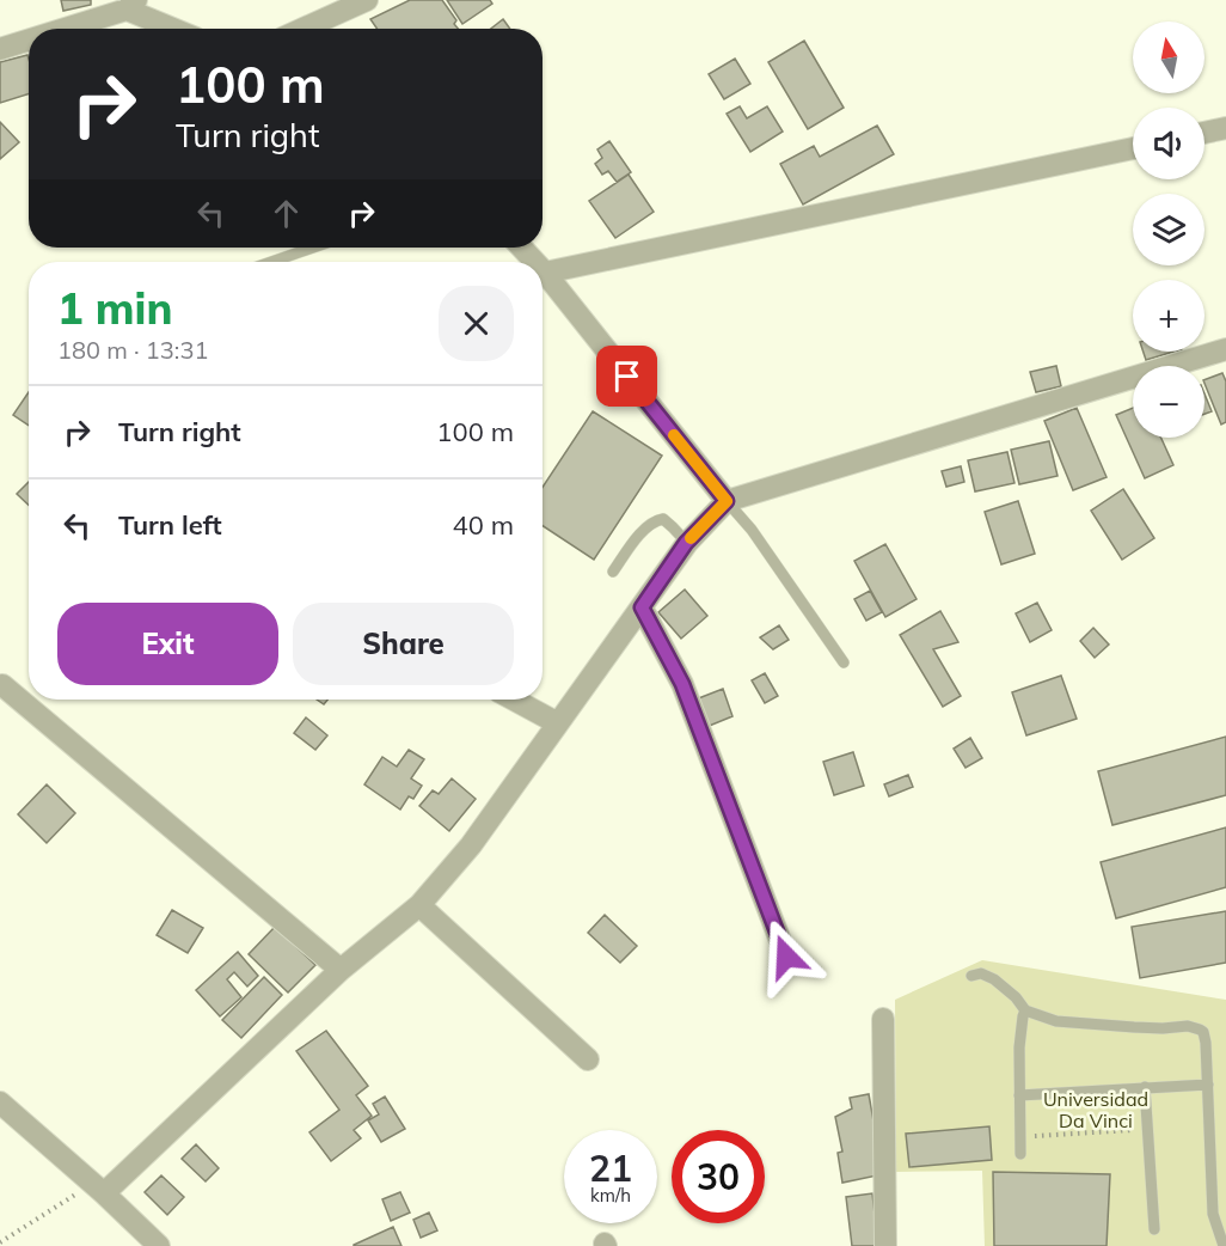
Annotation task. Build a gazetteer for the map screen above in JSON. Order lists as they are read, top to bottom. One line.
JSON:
{"parks":["Universidad Da Vinci"],"north":"top","page":{"map_buttons":["+","−"],"turn":["100 m","Turn right"],"heading":["1 min","180 m · 13:31"],"list":[{"name":"Turn right","value":"100 m"},{"name":"Turn left","value":"40 m"}],"buttons":["Exit","Share"],"speed":"21 km/h","limit":"30"}}
